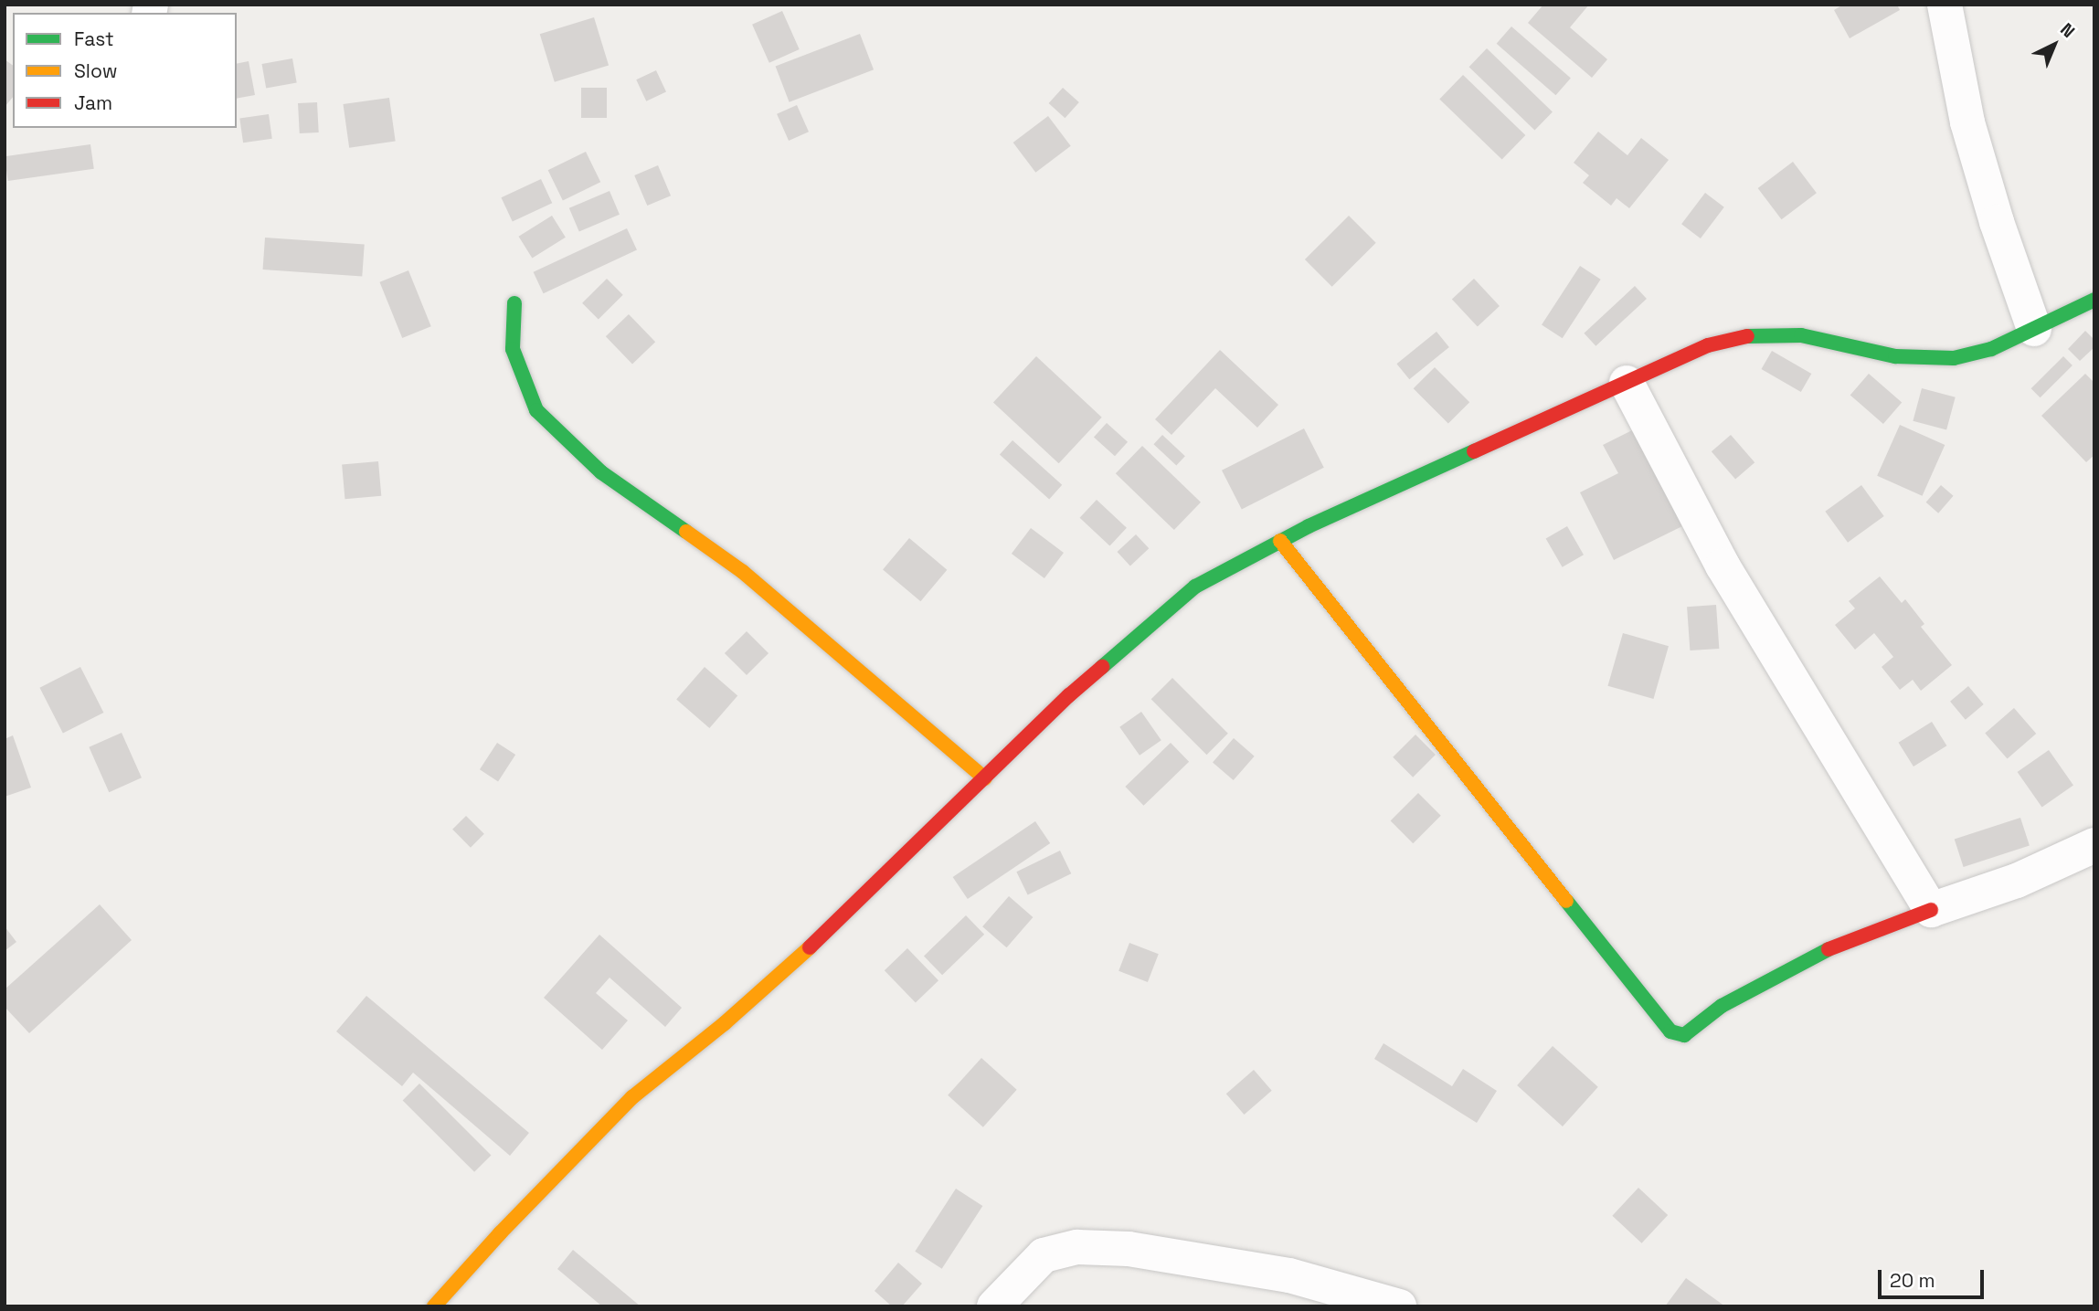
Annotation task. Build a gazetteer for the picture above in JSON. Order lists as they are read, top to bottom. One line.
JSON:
{"legend":["Fast","Slow","Jam"],"scale_bar":"20 m","north":"top right"}
